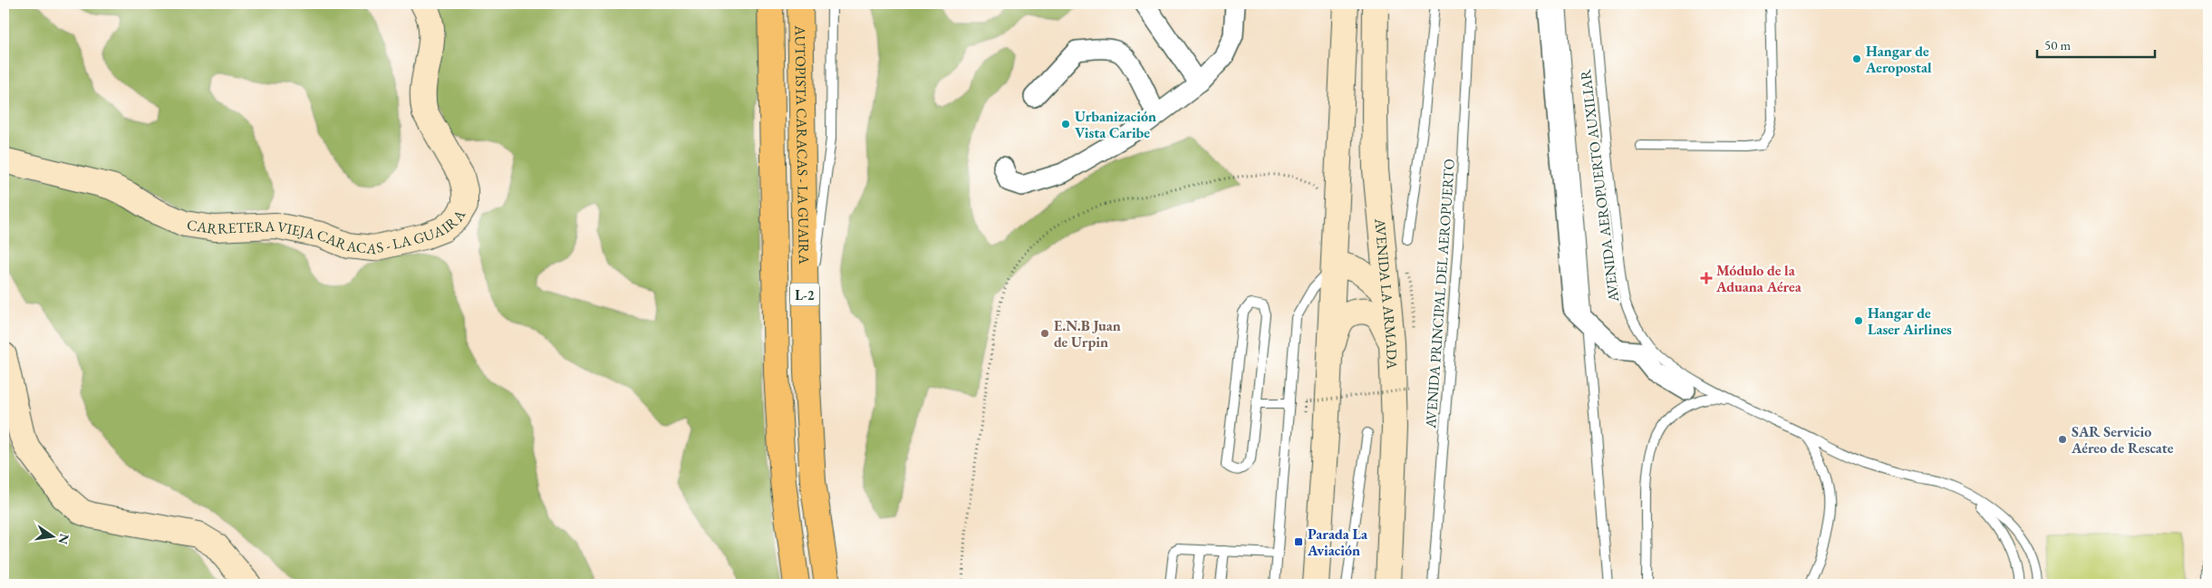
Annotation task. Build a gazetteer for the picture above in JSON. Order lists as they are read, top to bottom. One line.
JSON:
{"streets":{"highway":["AUTOPISTA CARACAS - LA GUAIRA","L-2"],"main road":["CARRETERA VIEJA CARACAS - LA GUAIRA","AVENIDA LA ARMADA"],"lane":["AVENIDA AEROPUERTO AUXILIAR","AVENIDA PRINCIPAL DEL AEROPUERTO"]},"places":{"other":["Hangar de Aeropostal","Urbanización Vista Caribe","Hangar de Laser Airlines","E.N.B Juan de Urpin","SAR Servicio Aéreo de Rescate"],"health":["Módulo de la Aduana Aérea"],"transit":["Parada La Aviación"]},"scale_bar":"50 m","north":"right"}
